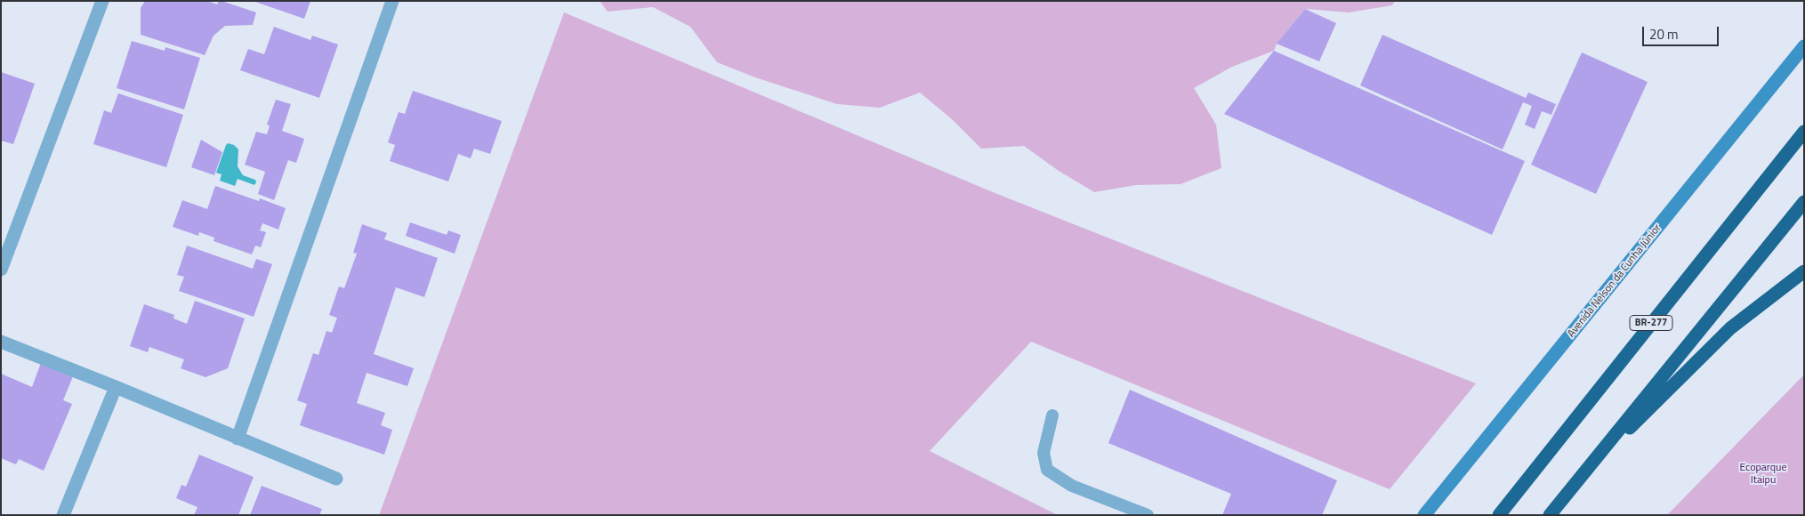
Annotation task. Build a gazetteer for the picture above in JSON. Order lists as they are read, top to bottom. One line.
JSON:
{"streets":{"highway":["BR-277"],"street":["Avenida Nelson da Cunha Júnior"]},"parks":["Ecoparque Itaipu"],"scale_bar":"20 m"}
